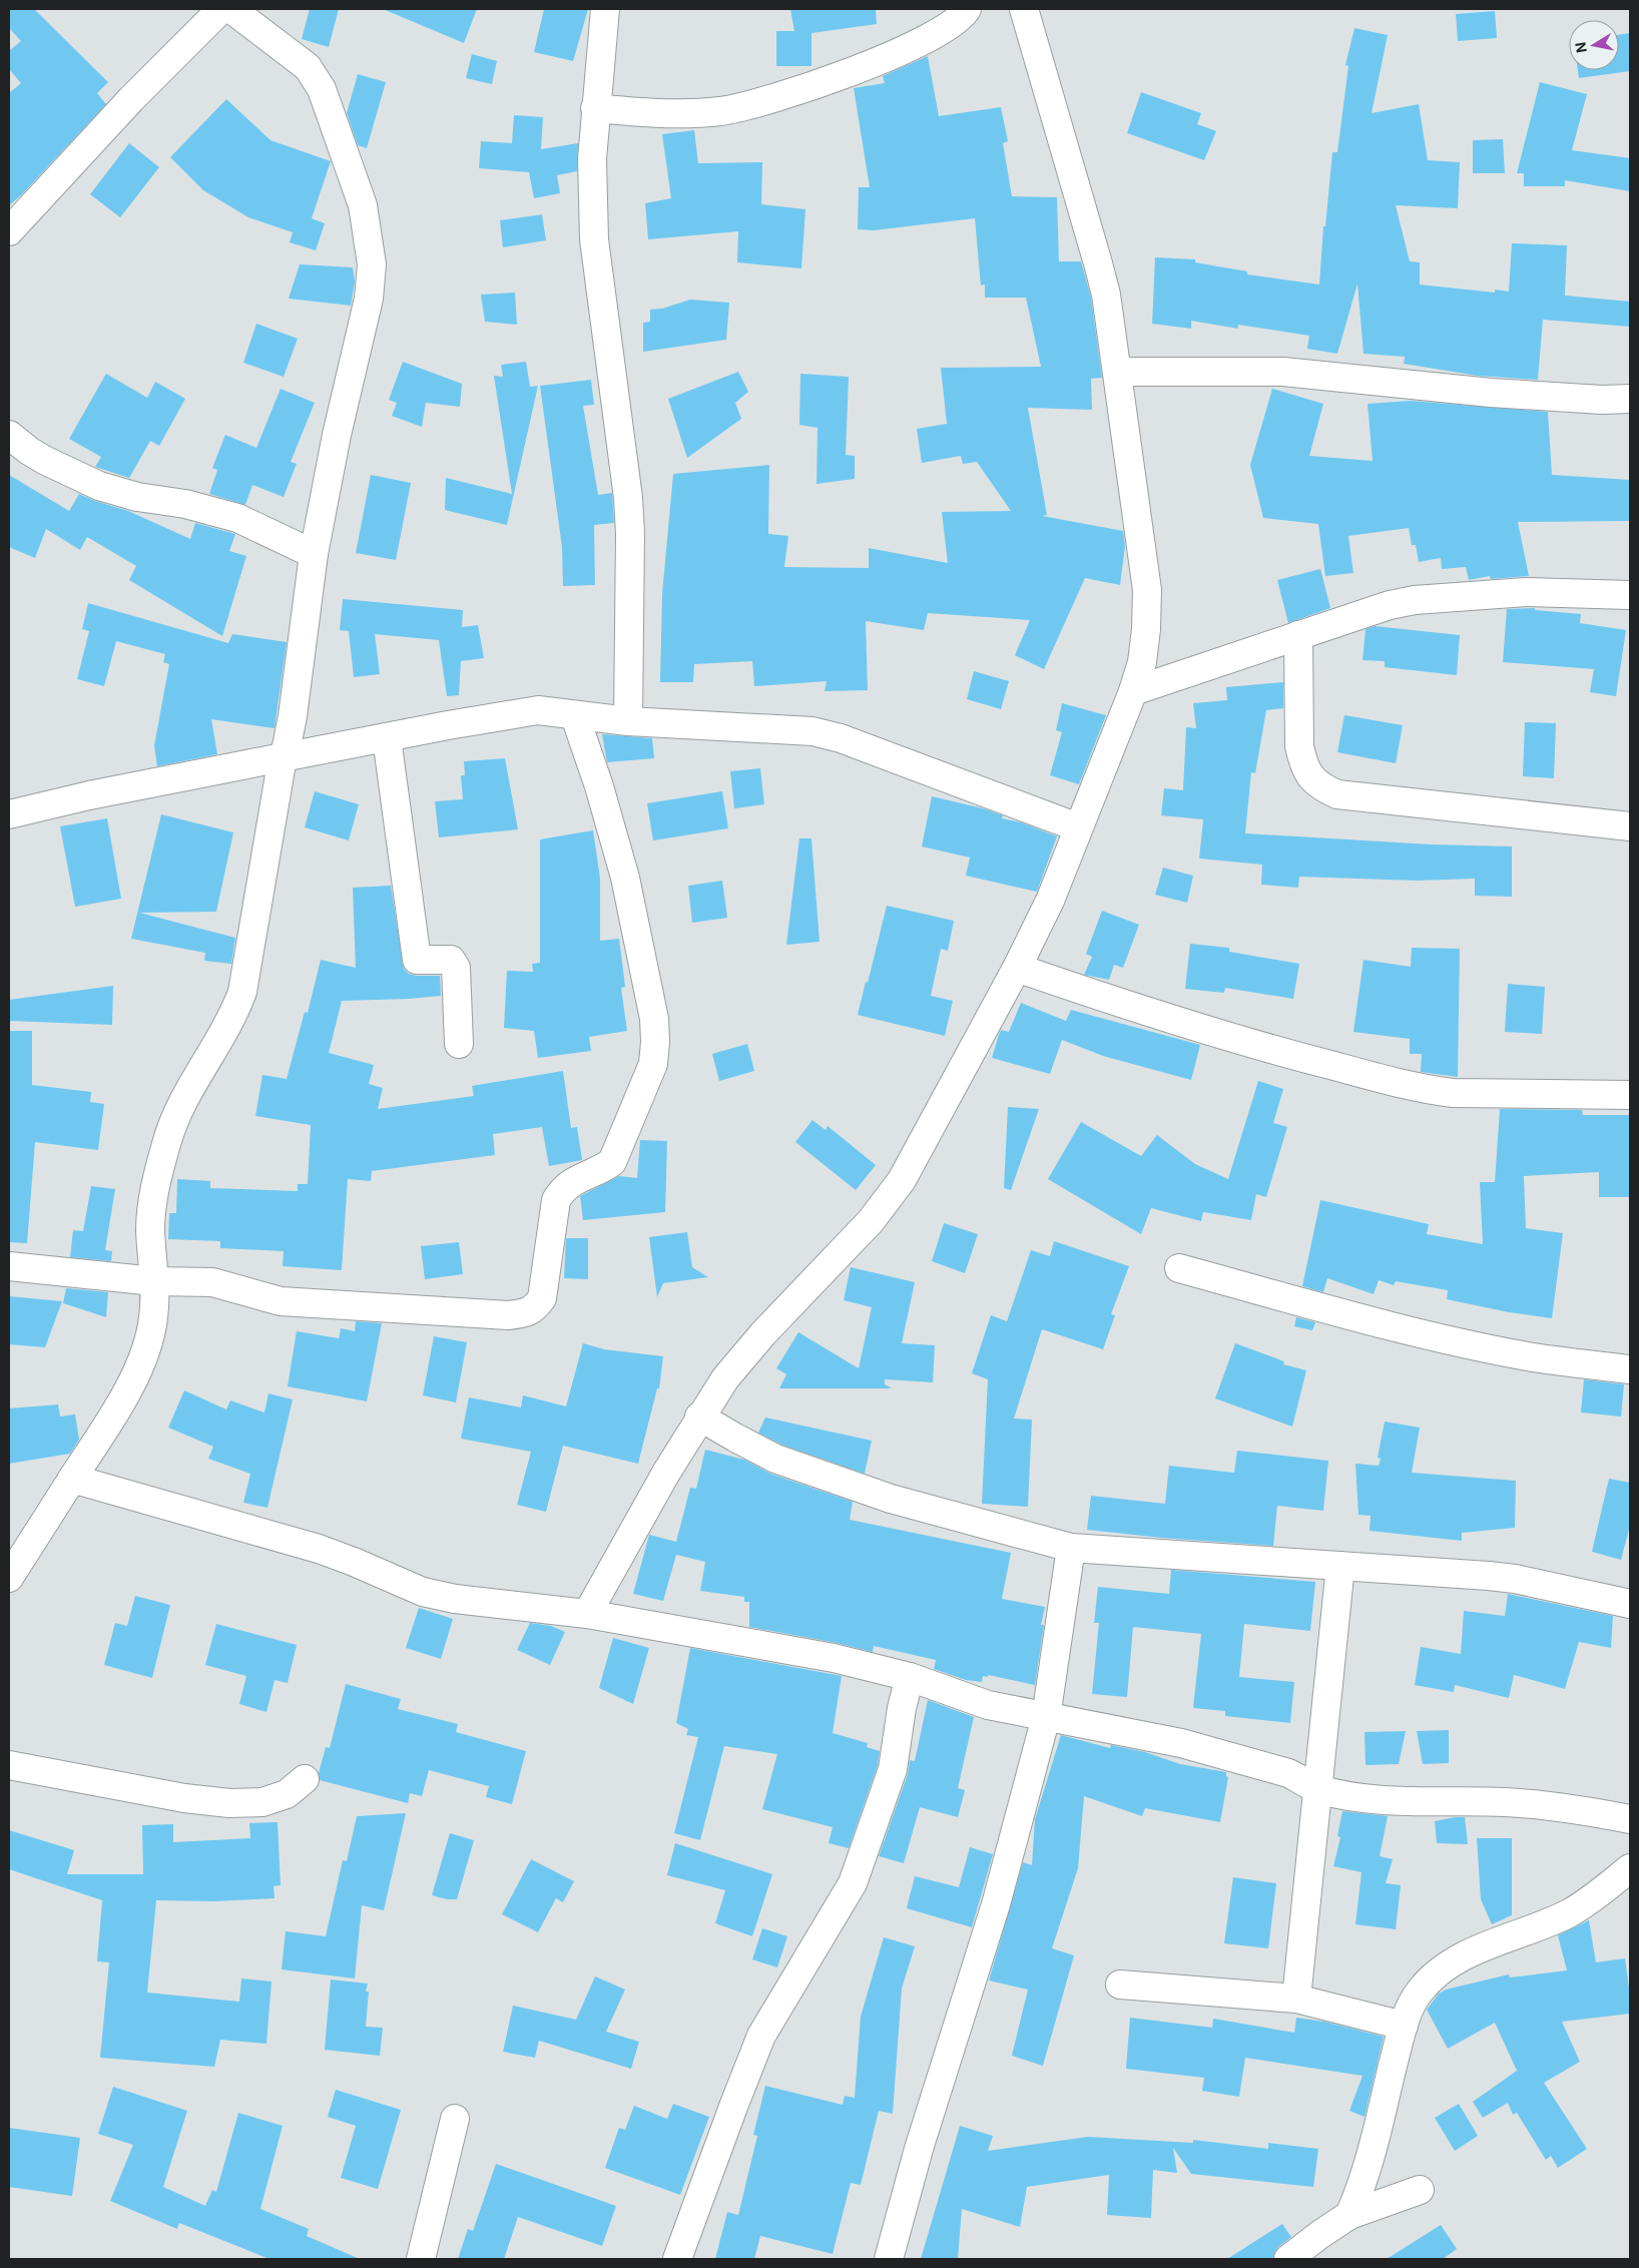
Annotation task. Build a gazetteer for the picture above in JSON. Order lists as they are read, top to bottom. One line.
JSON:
{"north":"left"}
